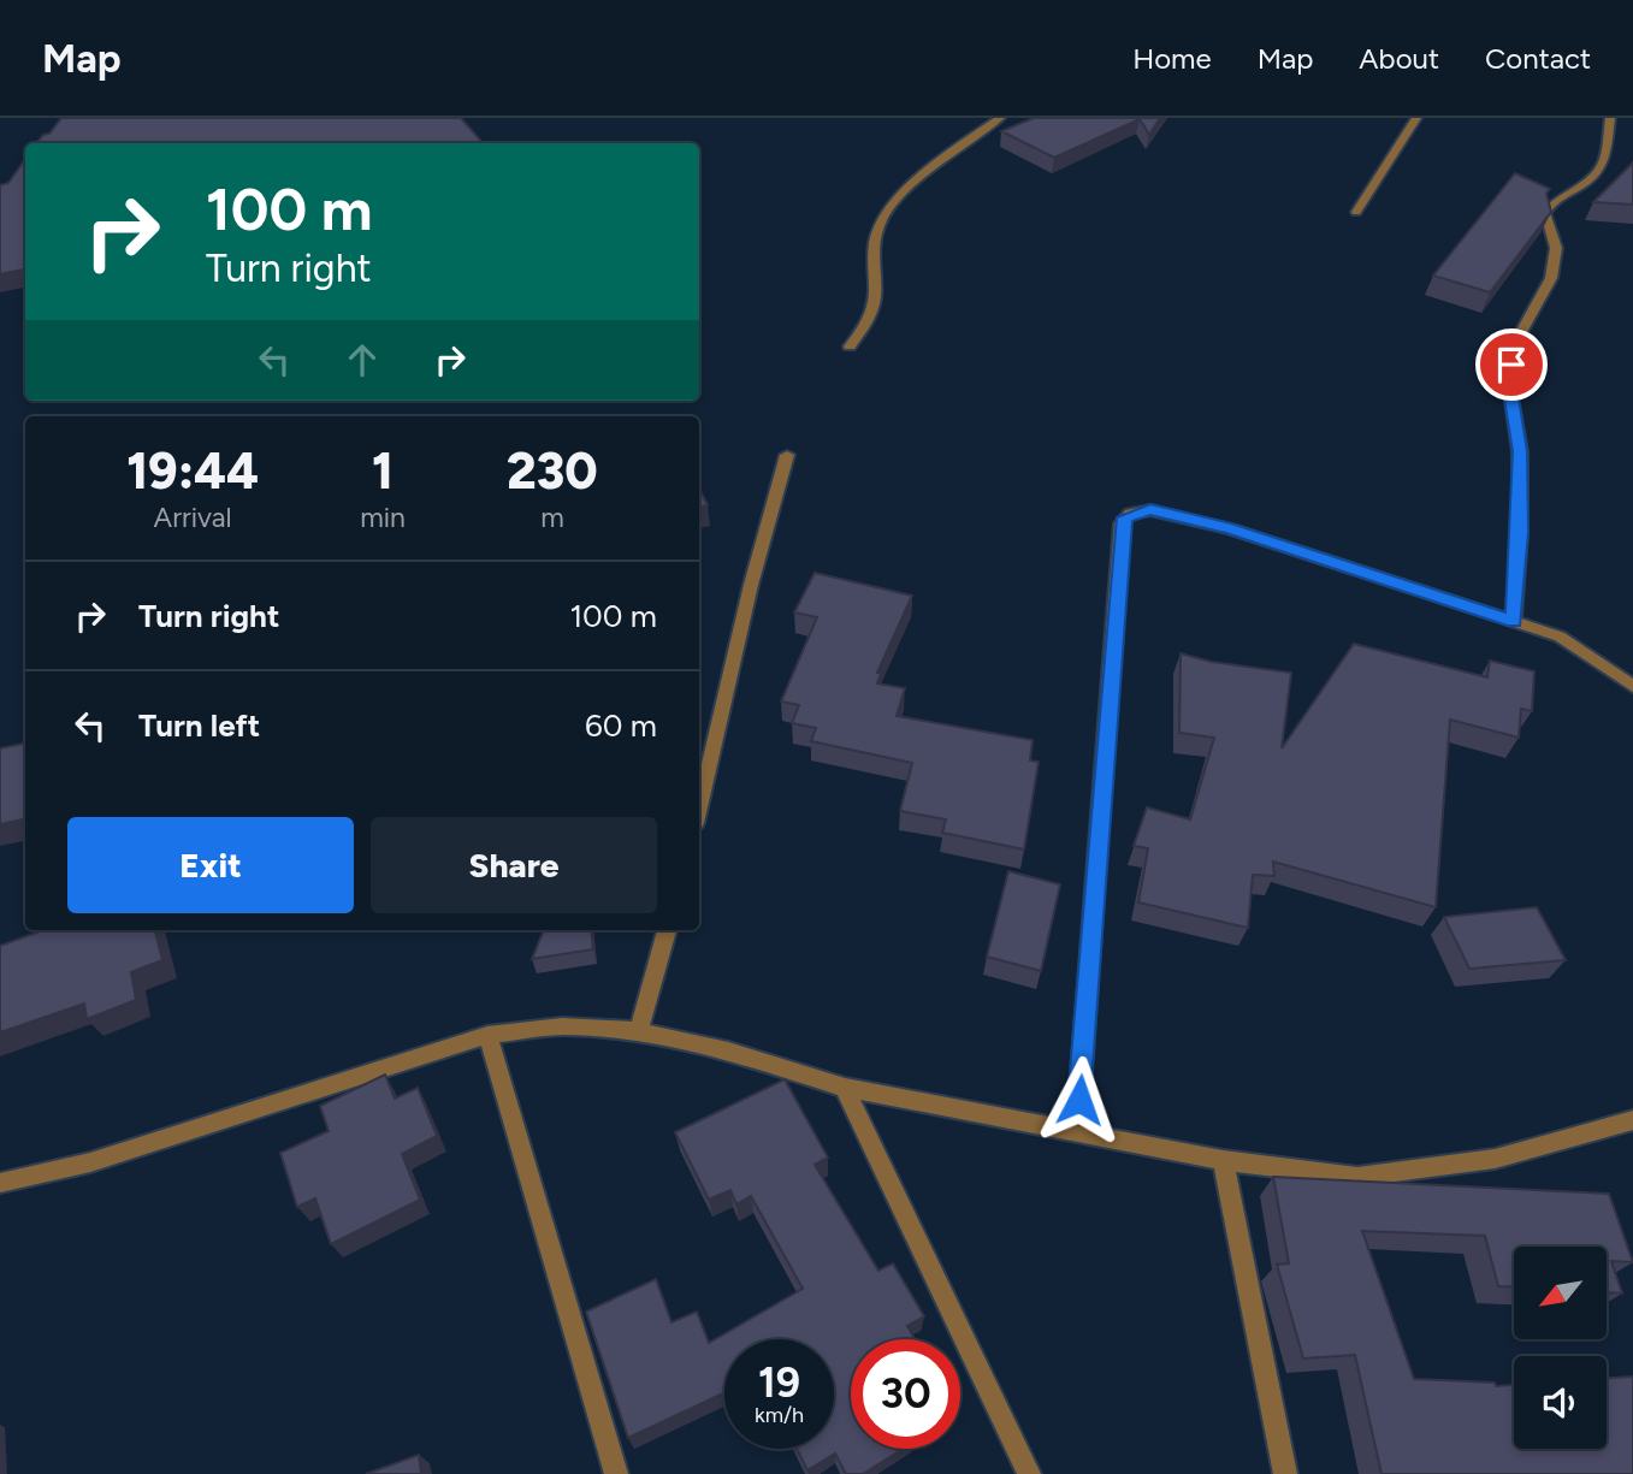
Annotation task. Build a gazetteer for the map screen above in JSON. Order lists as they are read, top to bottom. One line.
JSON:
{"north":"bottom left","page":{"header":"Map","nav":["Home","Map","About","Contact"],"turn":["100 m","Turn right"],"eta":["19:44","Arrival","1","min","230","m"],"list":[{"name":"Turn right","value":"100 m"},{"name":"Turn left","value":"60 m"}],"buttons":["Exit","Share"],"speed":"19 km/h","limit":"30"}}
